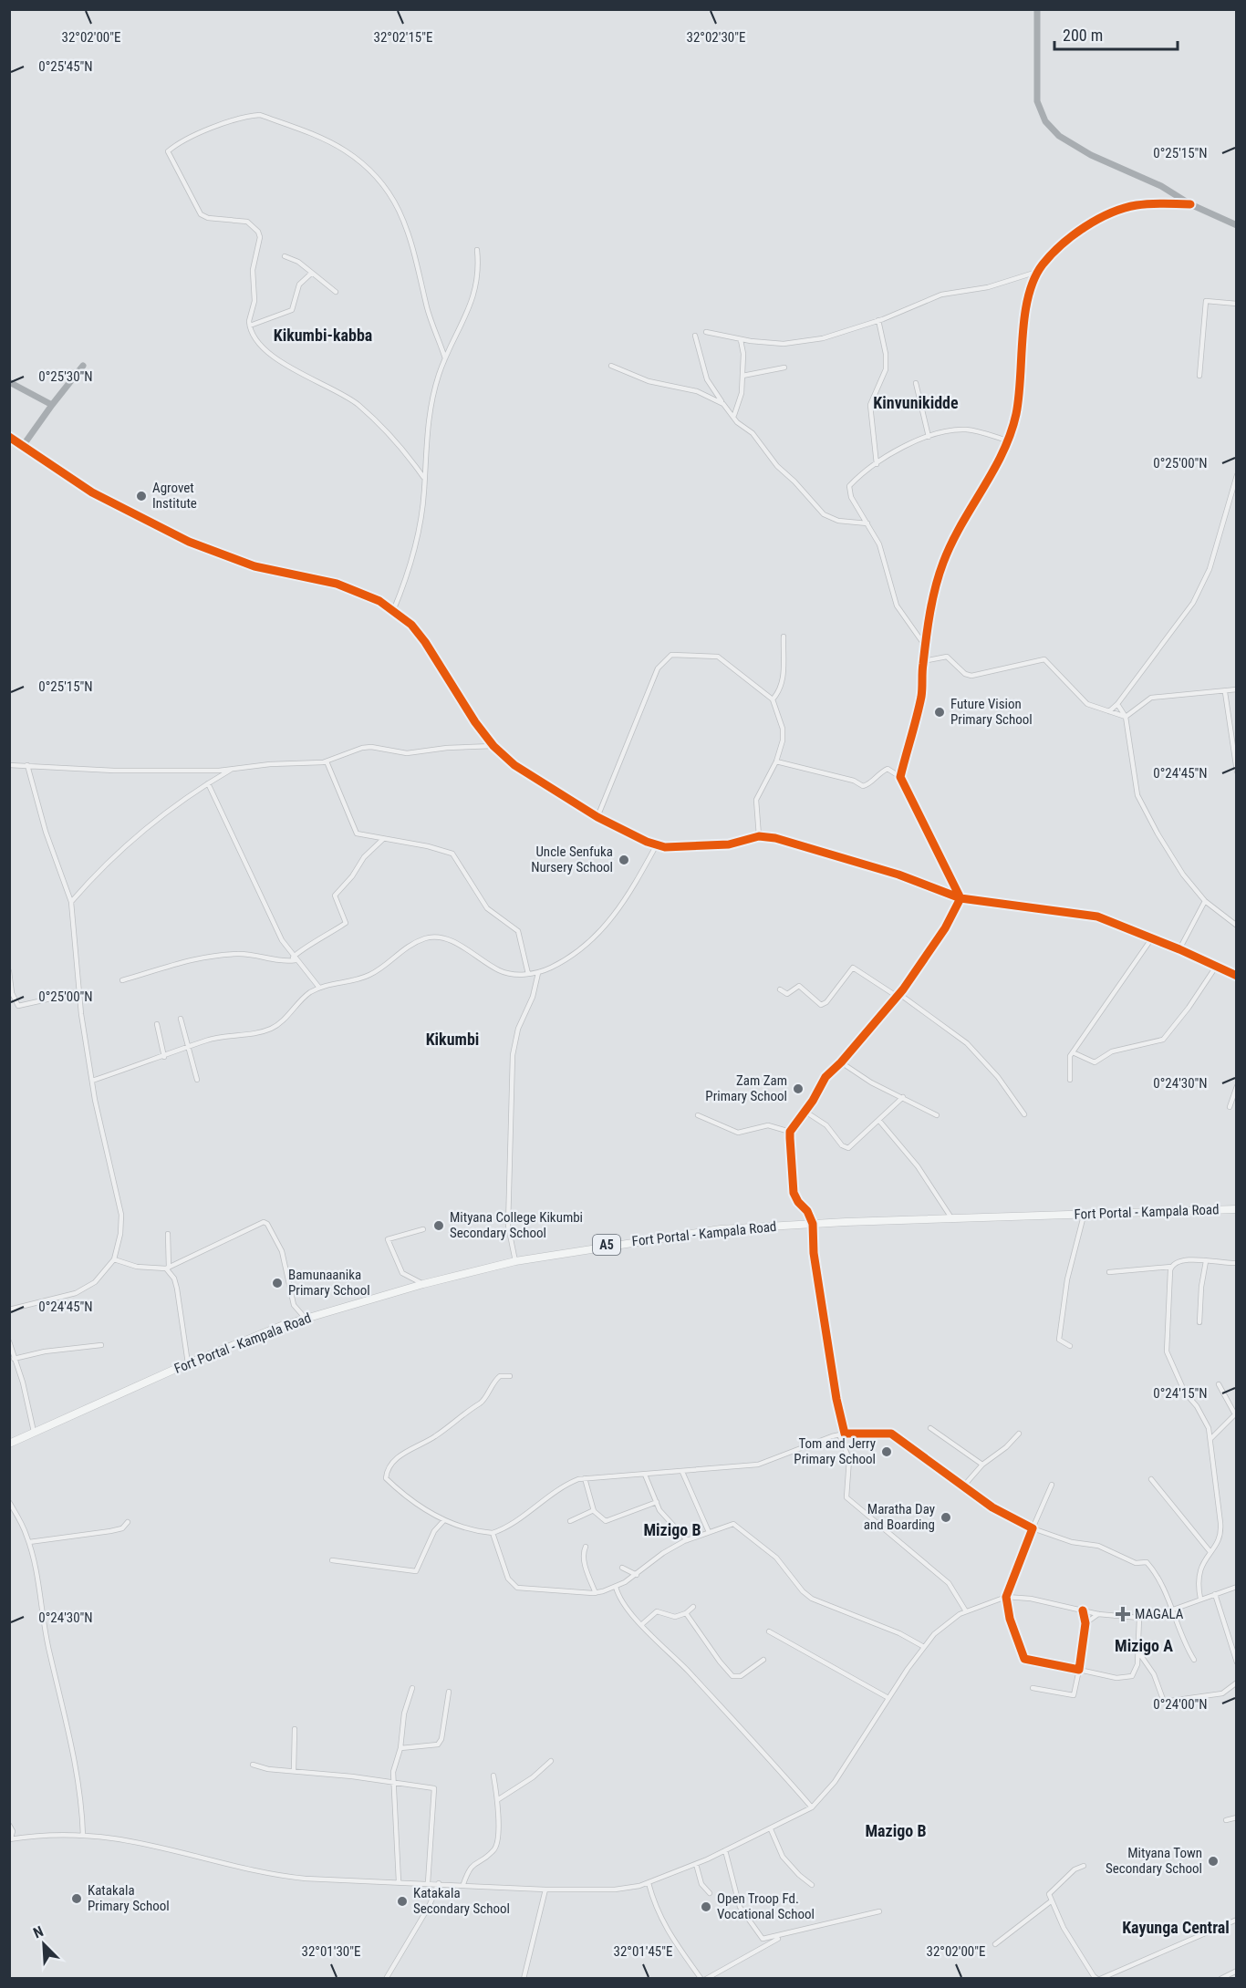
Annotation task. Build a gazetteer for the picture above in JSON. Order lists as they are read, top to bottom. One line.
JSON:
{"streets":{"main road":["Fort Portal - Kampala Road","A5"]},"districts":["Kikumbi-kabba","Kinvunikidde","Kikumbi","Mizigo B","Mizigo A","Mazigo B","Kayunga Central"],"places":{"other":["Agrovet Institute","Future Vision Primary School","Uncle Senfuka Nursery School","Zam Zam Primary School","Mityana College Kikumbi Secondary School","Bamunaanika Primary School","Tom and Jerry Primary School","Maratha Day and Boarding","Mityana Town Secondary School","Katakala Primary School","Katakala Secondary School","Open Troop Fd. Vocational School"],"health":["MAGALA"]},"scale_bar":"200 m","north":"top left","coordinates":["32°02'00\"E","32°02'30\"E","32°02'15\"E","0°25'45\"N","0°25'15\"N","0°25'30\"N","0°25'00\"N","0°24'45\"N","0°24'30\"N","0°24'15\"N","0°24'00\"N","32°01'30\"E","32°01'45\"E"]}
